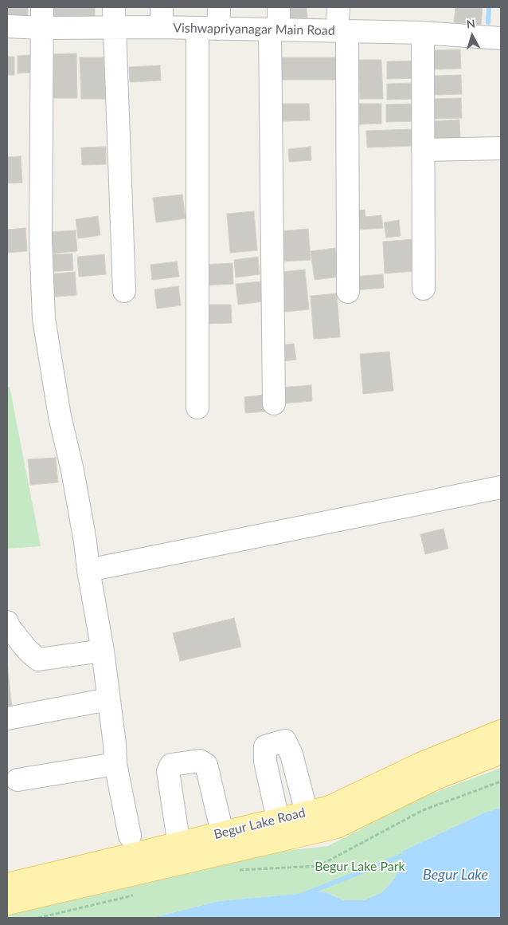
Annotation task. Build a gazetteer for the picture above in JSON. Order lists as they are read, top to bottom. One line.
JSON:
{"streets":{"main road":["Begur Lake Road"],"street":["Vishwapriyanagar Main Road"]},"water":["Begur Lake"],"parks":["Begur Lake Park"],"north":"top"}
